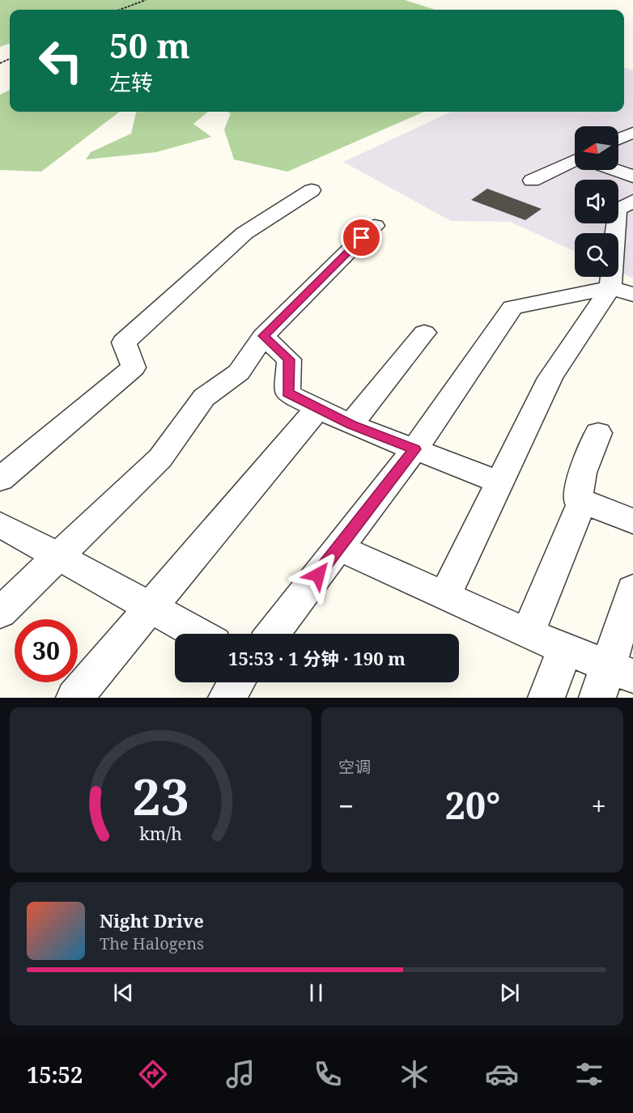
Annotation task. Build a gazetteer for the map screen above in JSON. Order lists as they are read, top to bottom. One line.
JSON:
{"north":"left","page":{"turn":["50 m","左转"],"limit":"30","trip":"15:53 · 1 分钟 · 190 m","tile":"空调","heat":["−","20°","+"],"song":["Night Drive","The Halogens"],"tabs":"15:52","gauge":["23","km/h"]}}
